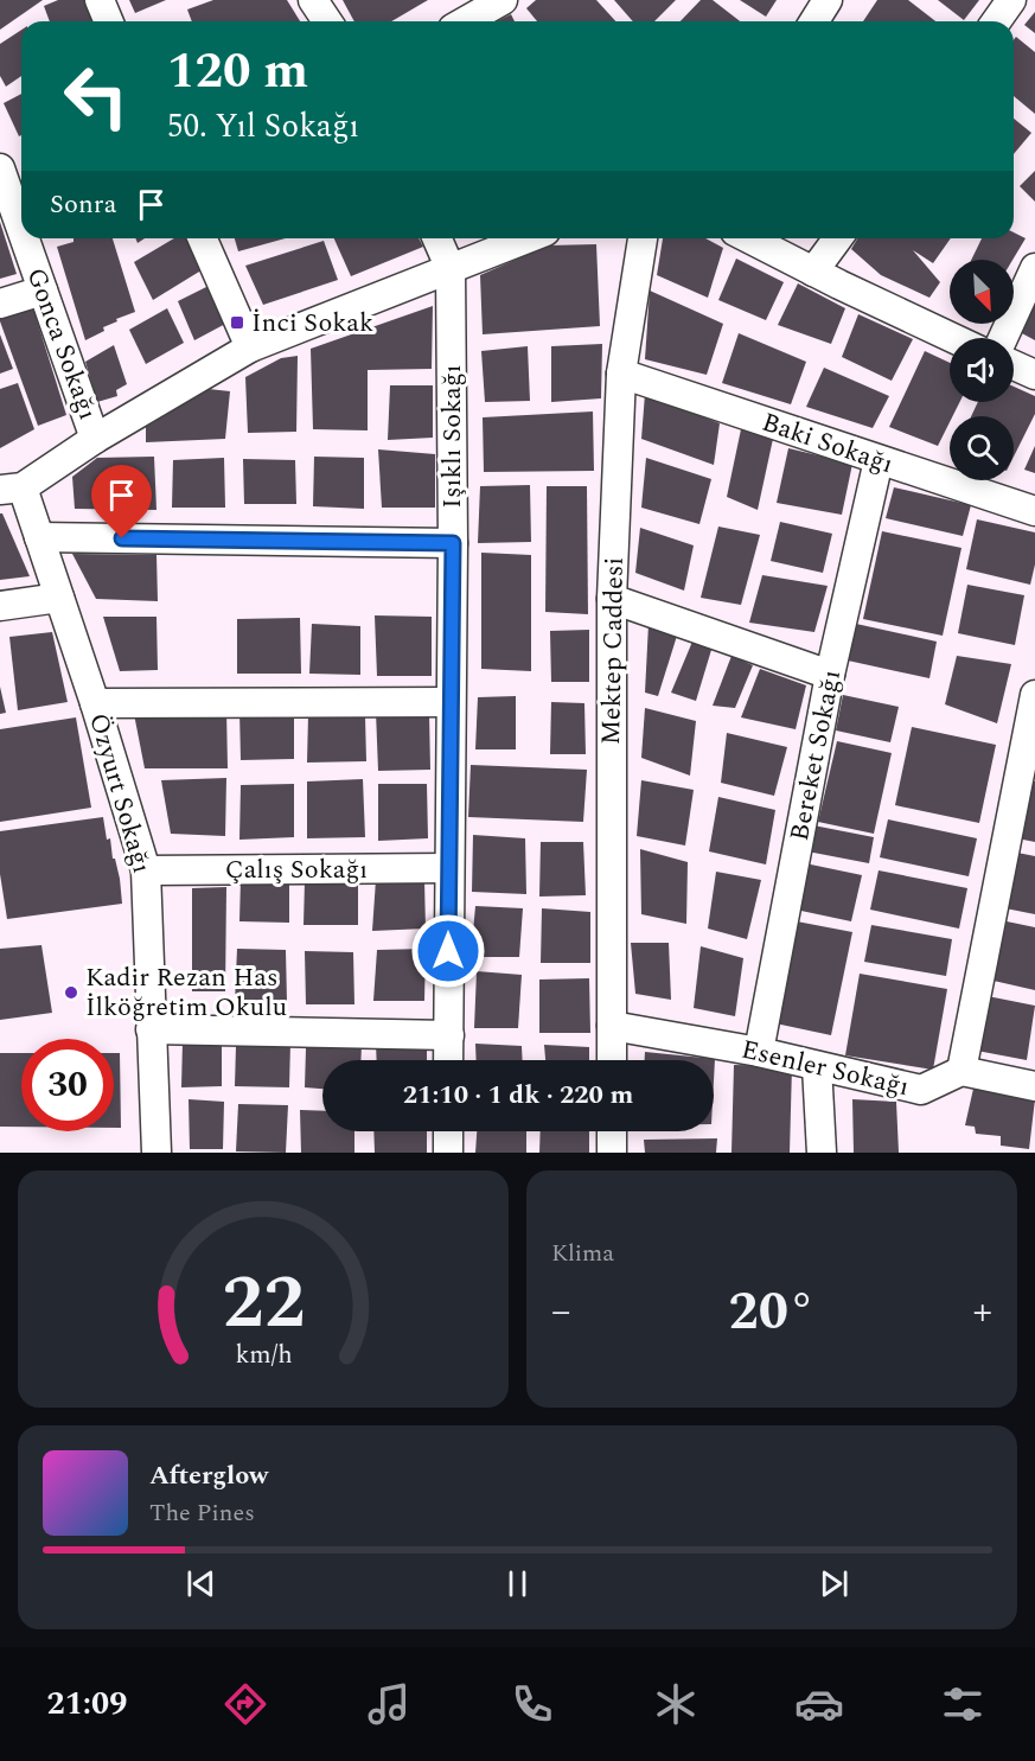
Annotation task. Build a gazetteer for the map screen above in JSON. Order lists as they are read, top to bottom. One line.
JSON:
{"streets":{"street":["Gonca Sokağı","Işıklı Sokağı","Baki Sokağı","Mektep Caddesi","Bereket Sokağı","Özyurt Sokağı","Çalış Sokağı","Esenler Sokağı"]},"crossings":[["Işıklı Sokağı","Çalış Sokağı"],["Baki Sokağı","Mektep Caddesi"],["Baki Sokağı","Bereket Sokağı"],["Mektep Caddesi","Esenler Sokağı"],["Bereket Sokağı","Esenler Sokağı"],["Özyurt Sokağı","Çalış Sokağı"]],"places":{"transit":["İnci Sokak"],"other":["Kadir Rezan Has İlköğretim Okulu"]},"north":"bottom right","page":{"turn":["120 m","50. Yıl Sokağı"],"then":"Sonra","limit":"30","trip":"21:10 · 1 dk · 220 m","tile":"Klima","heat":["−","20°","+"],"song":["Afterglow","The Pines"],"tabs":"21:09","gauge":["22","km/h"]}}
